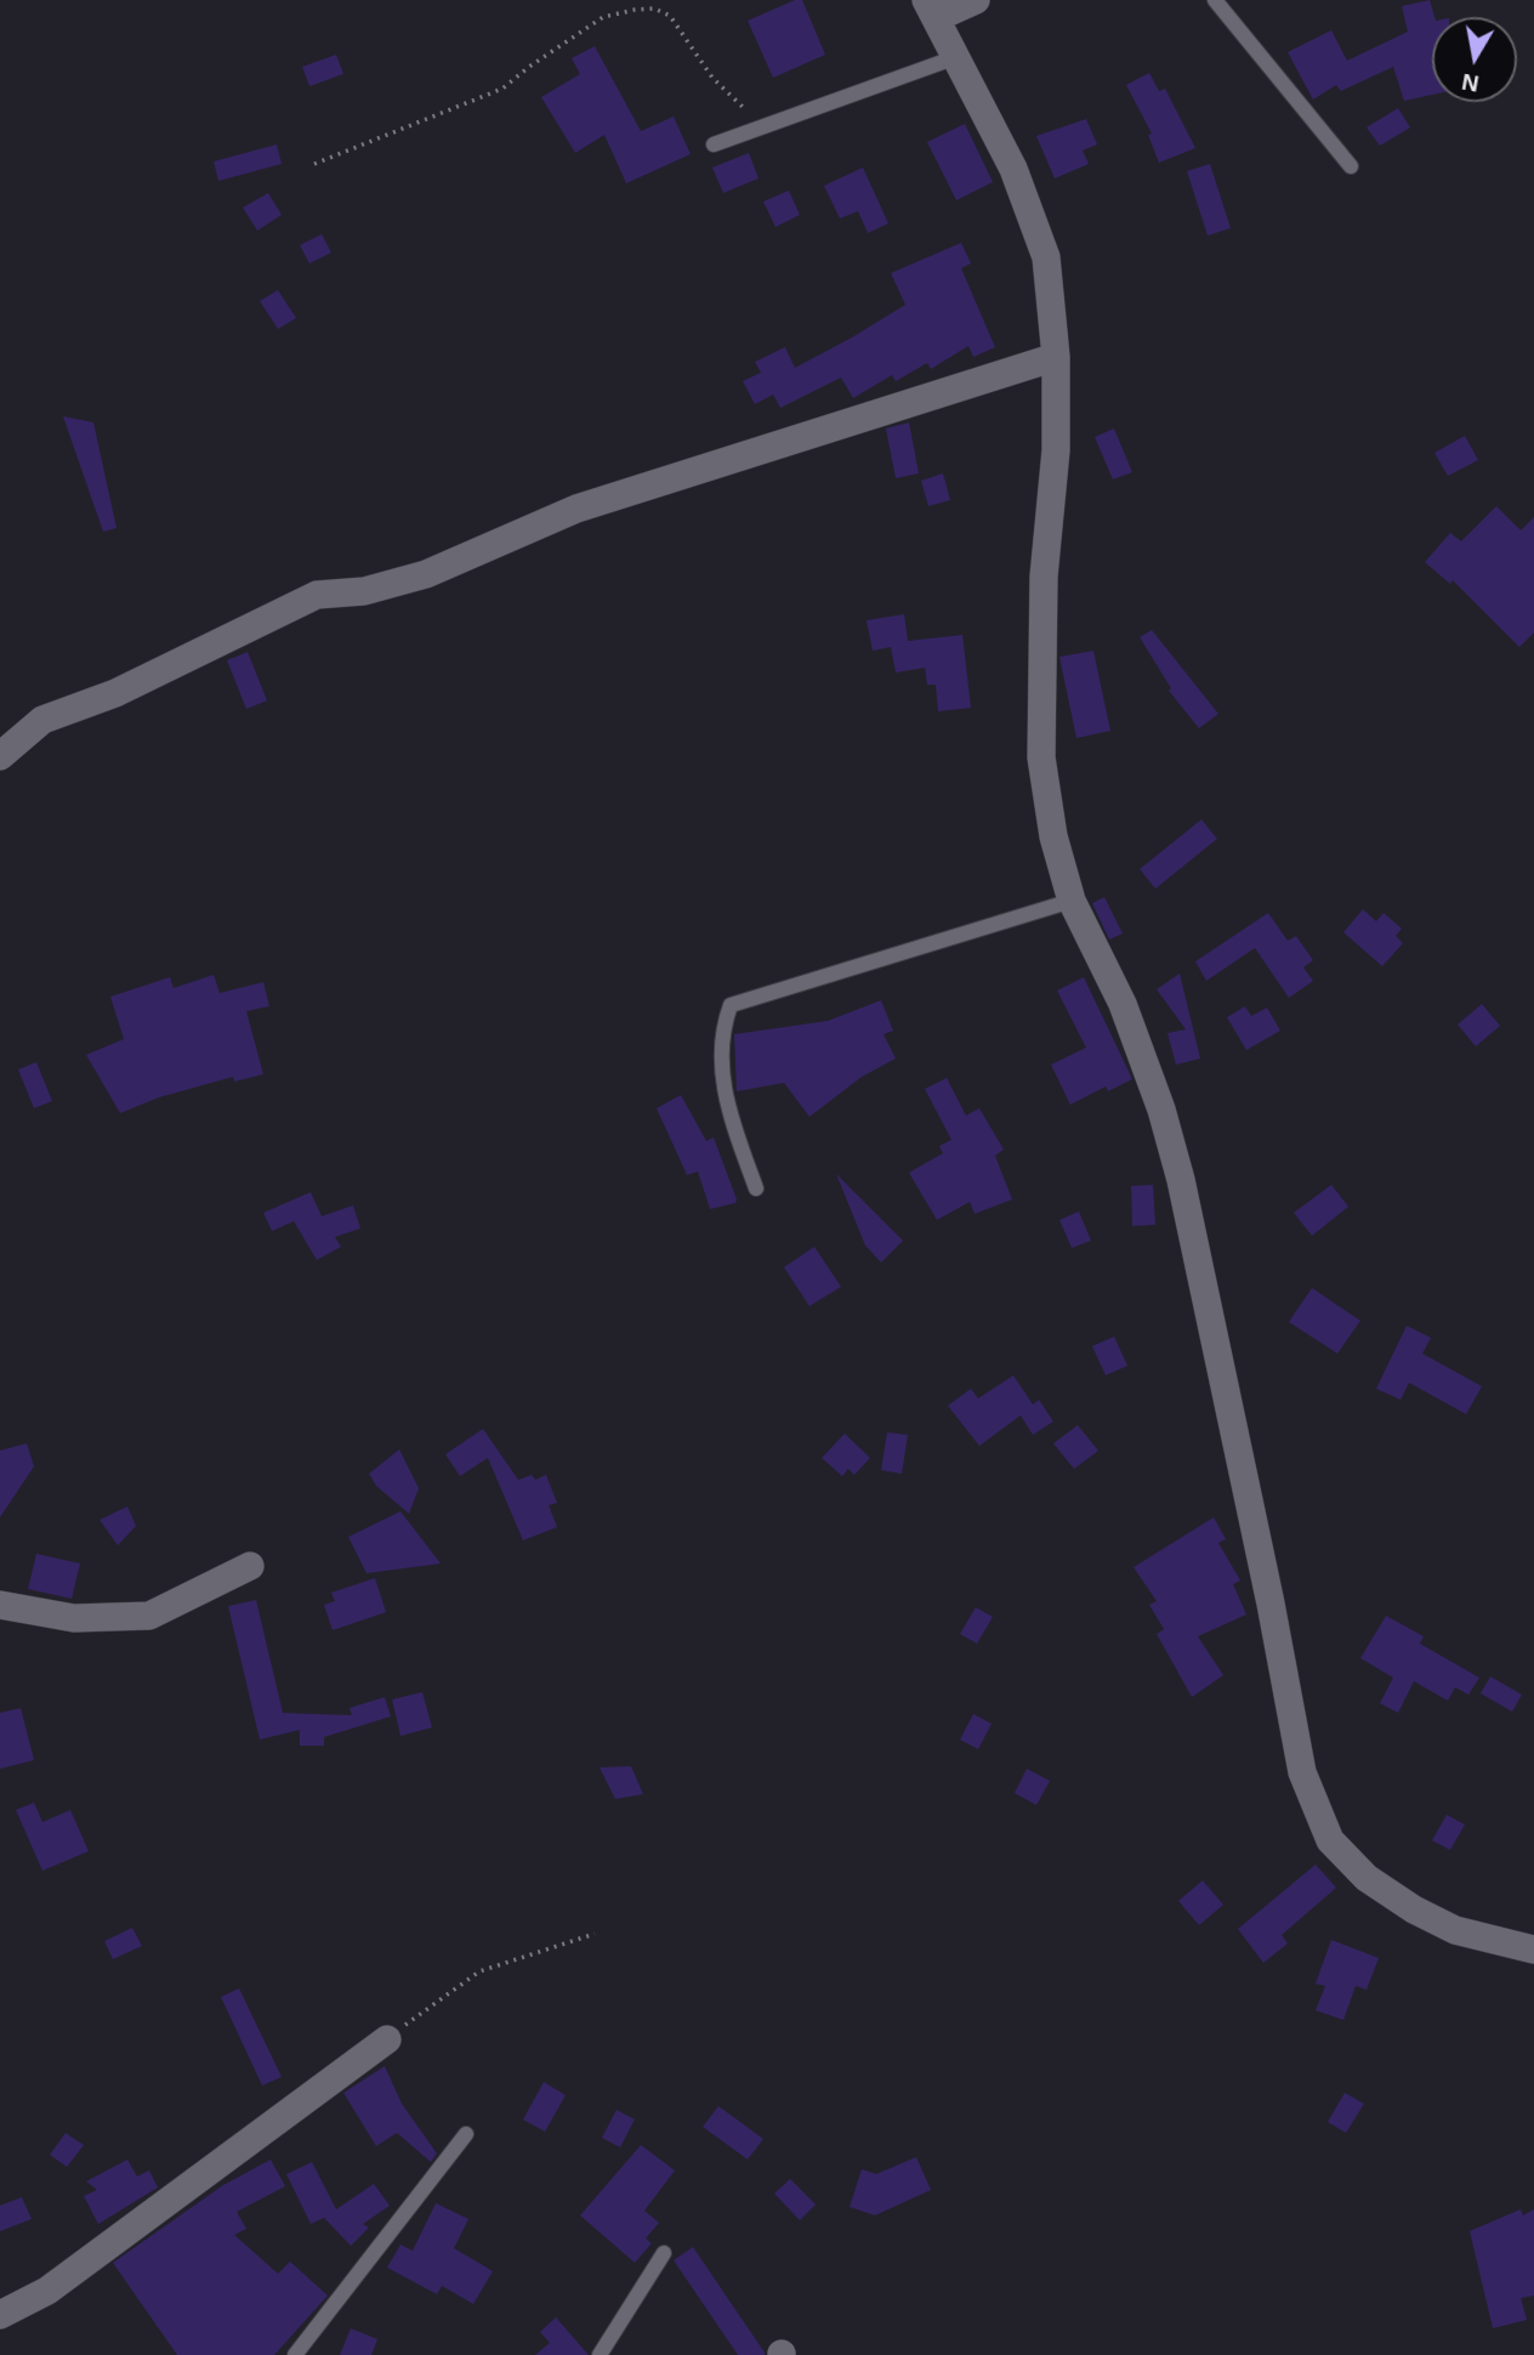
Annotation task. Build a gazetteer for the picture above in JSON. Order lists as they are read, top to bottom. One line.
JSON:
{"north":"bottom"}
